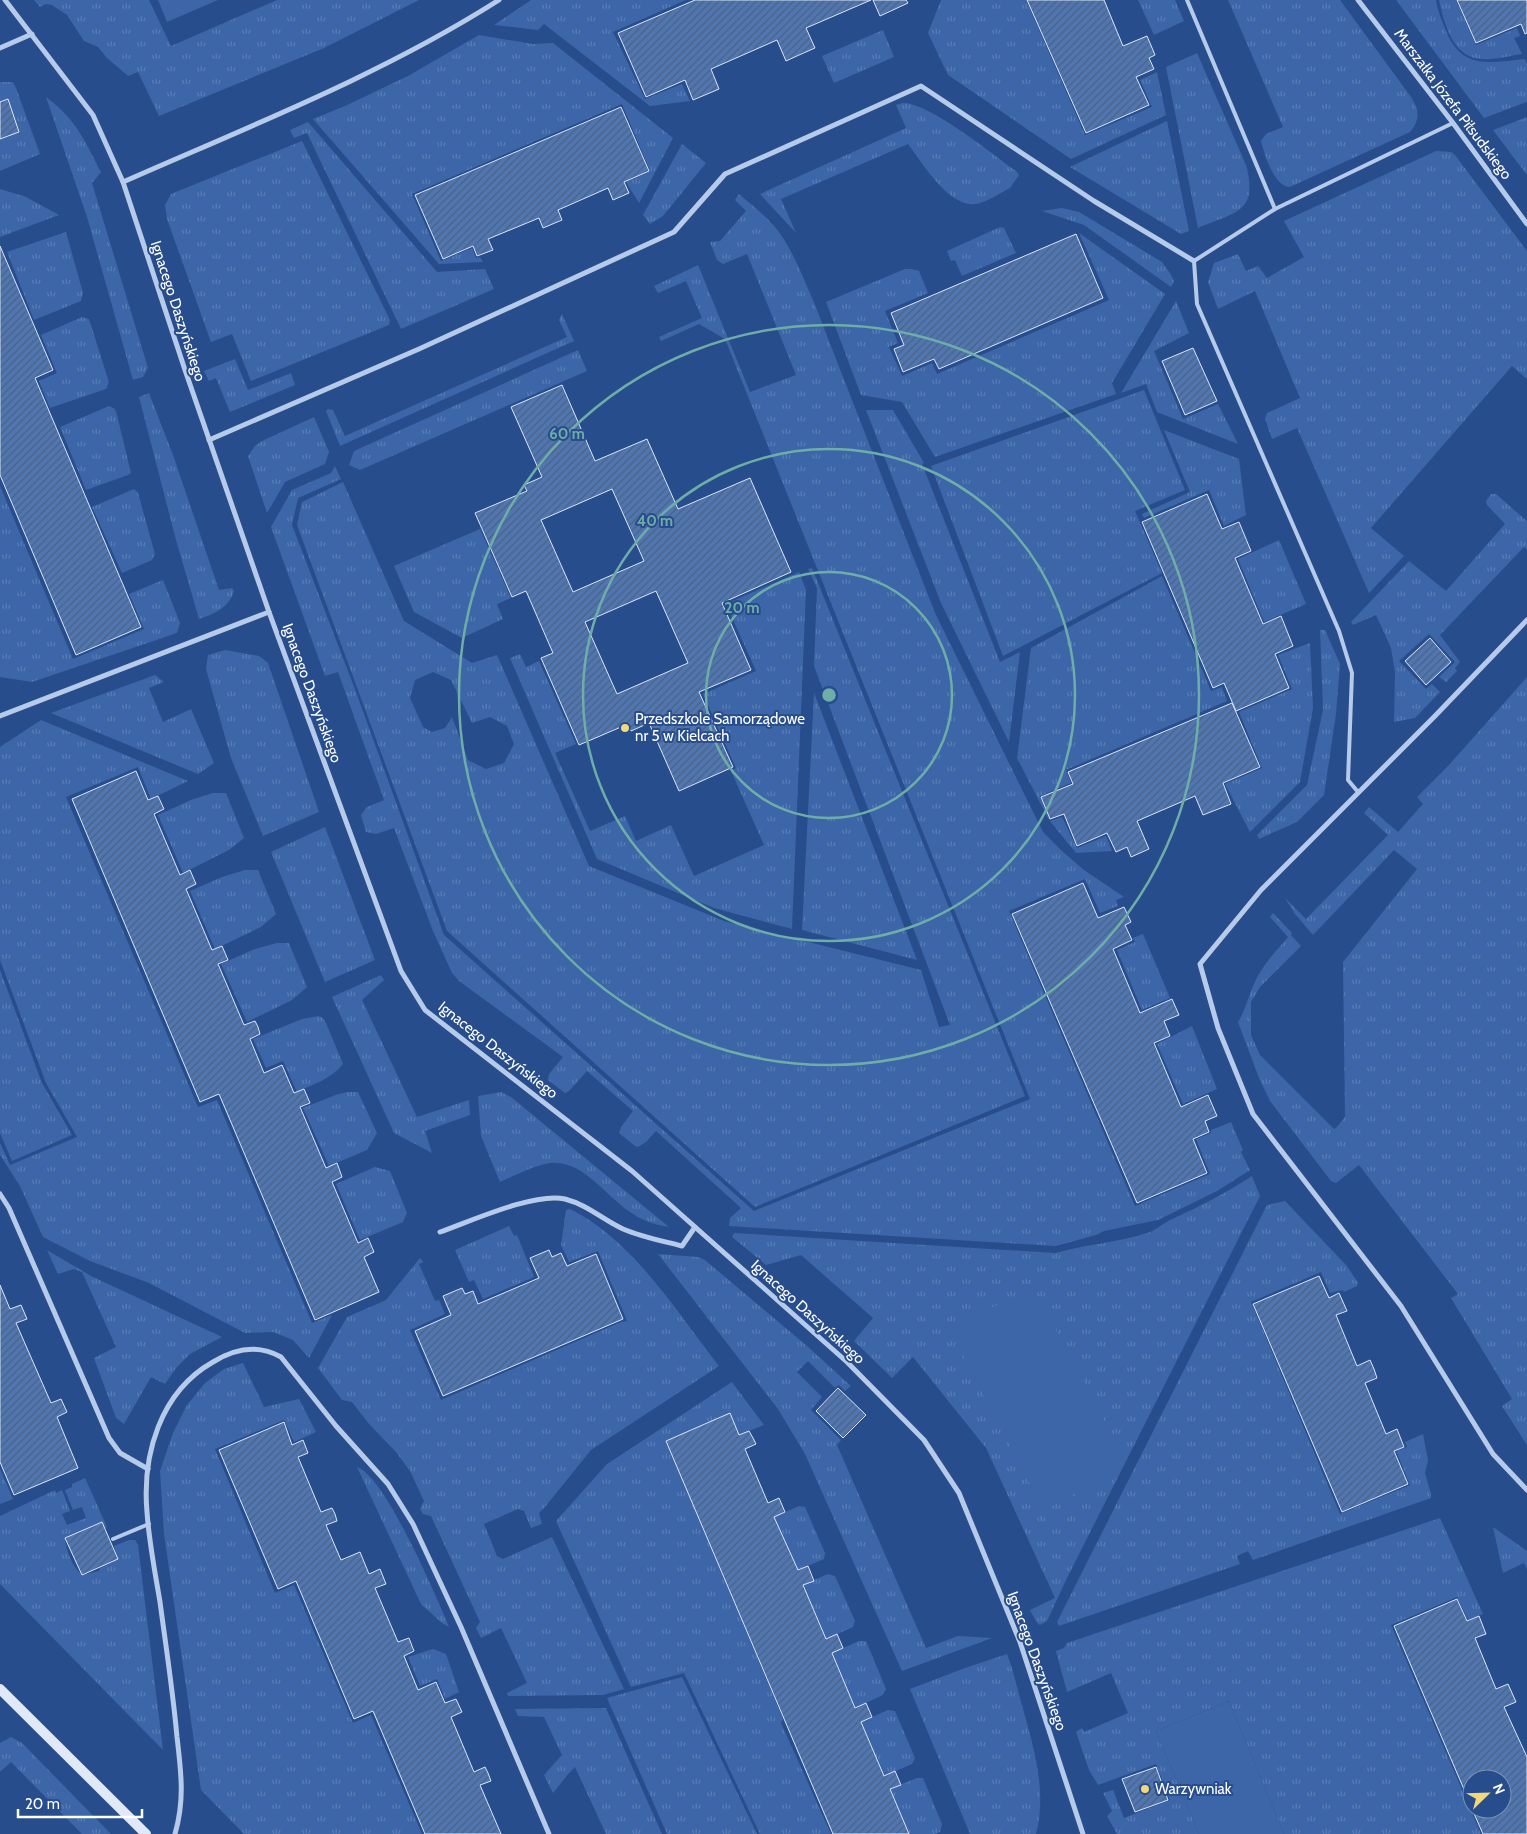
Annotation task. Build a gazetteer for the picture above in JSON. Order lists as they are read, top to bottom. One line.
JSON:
{"streets":{"street":["Marszałka Józefa Piłsudskiego","Ignacego Daszyńskiego"]},"places":["Przedszkole Samorządowe nr 5 w Kielcach","Warzywniak"],"scale_bar":"20 m","north":"top right","rings":["60 m","40 m","20 m"]}
